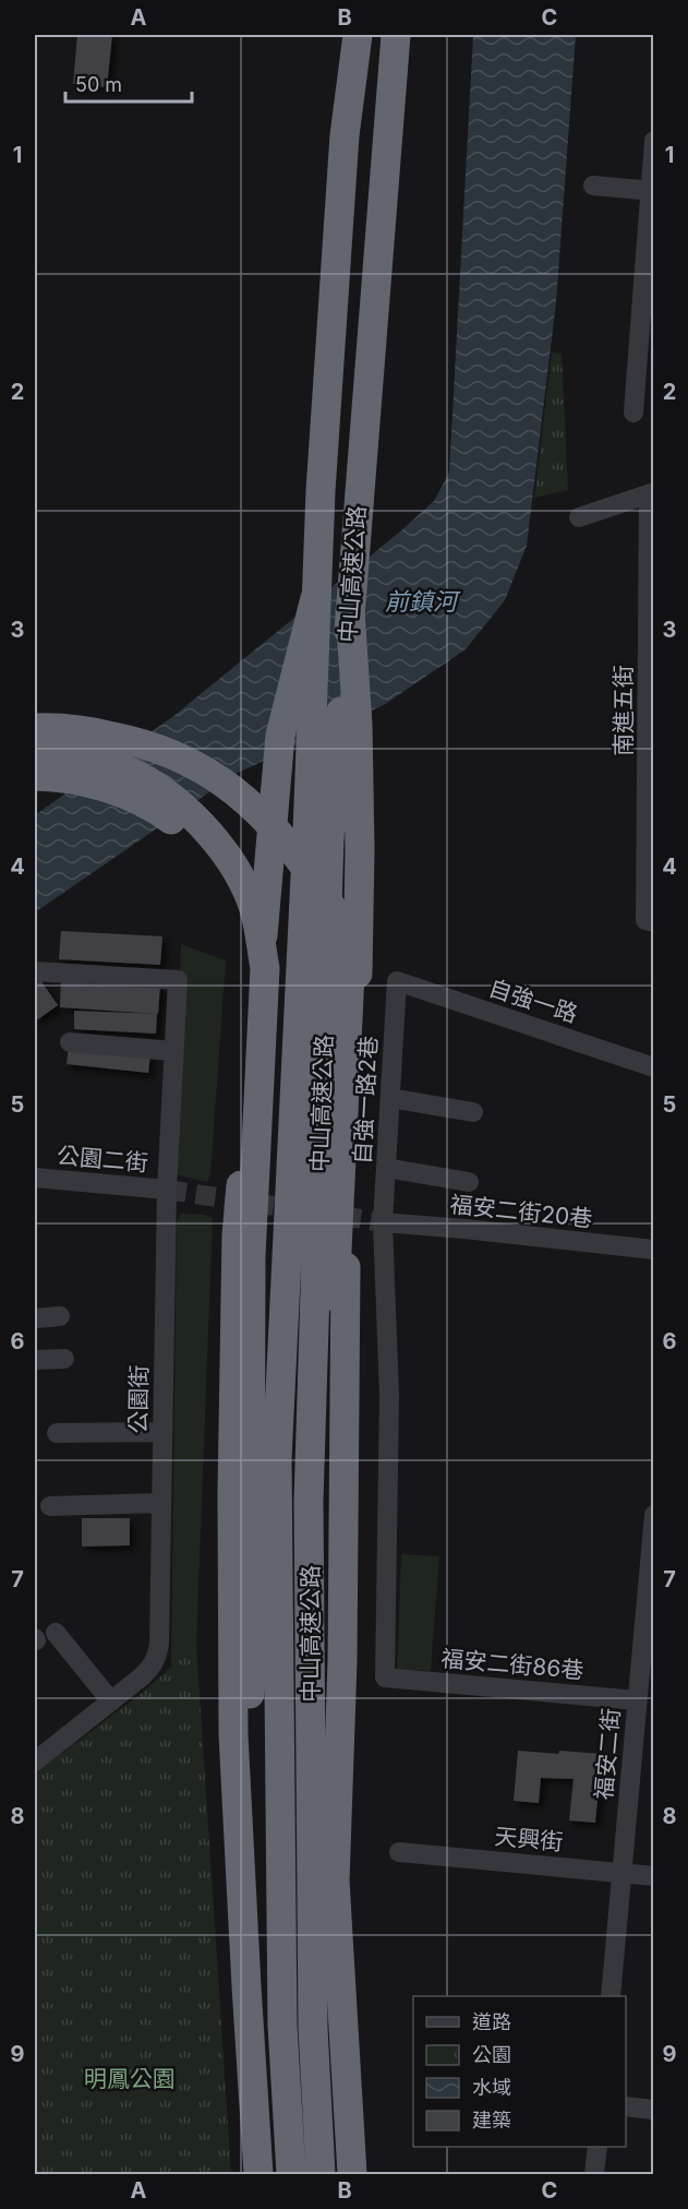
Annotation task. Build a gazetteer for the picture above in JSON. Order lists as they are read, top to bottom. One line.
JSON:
{"streets":{"highway":["中山高速公路"],"street":["南進五街","自強一路","自強一路2巷","公園二街","福安二街20巷","公園街","福安二街86巷","福安二街","天興街"]},"crossings":[["自強一路","自強一路2巷"],["自強一路2巷","福安二街20巷"],["自強一路2巷","福安二街86巷"],["公園二街","公園街"],["福安二街86巷","福安二街"],["福安二街","天興街"]],"water":["前鎮河"],"parks":["明鳳公園"],"legend":["道路","公園","水域","建築"],"scale_bar":"50 m","grid":{"columns":["A","B","C"],"rows":["1","2","3","4","5","6","7","8","9"]}}
